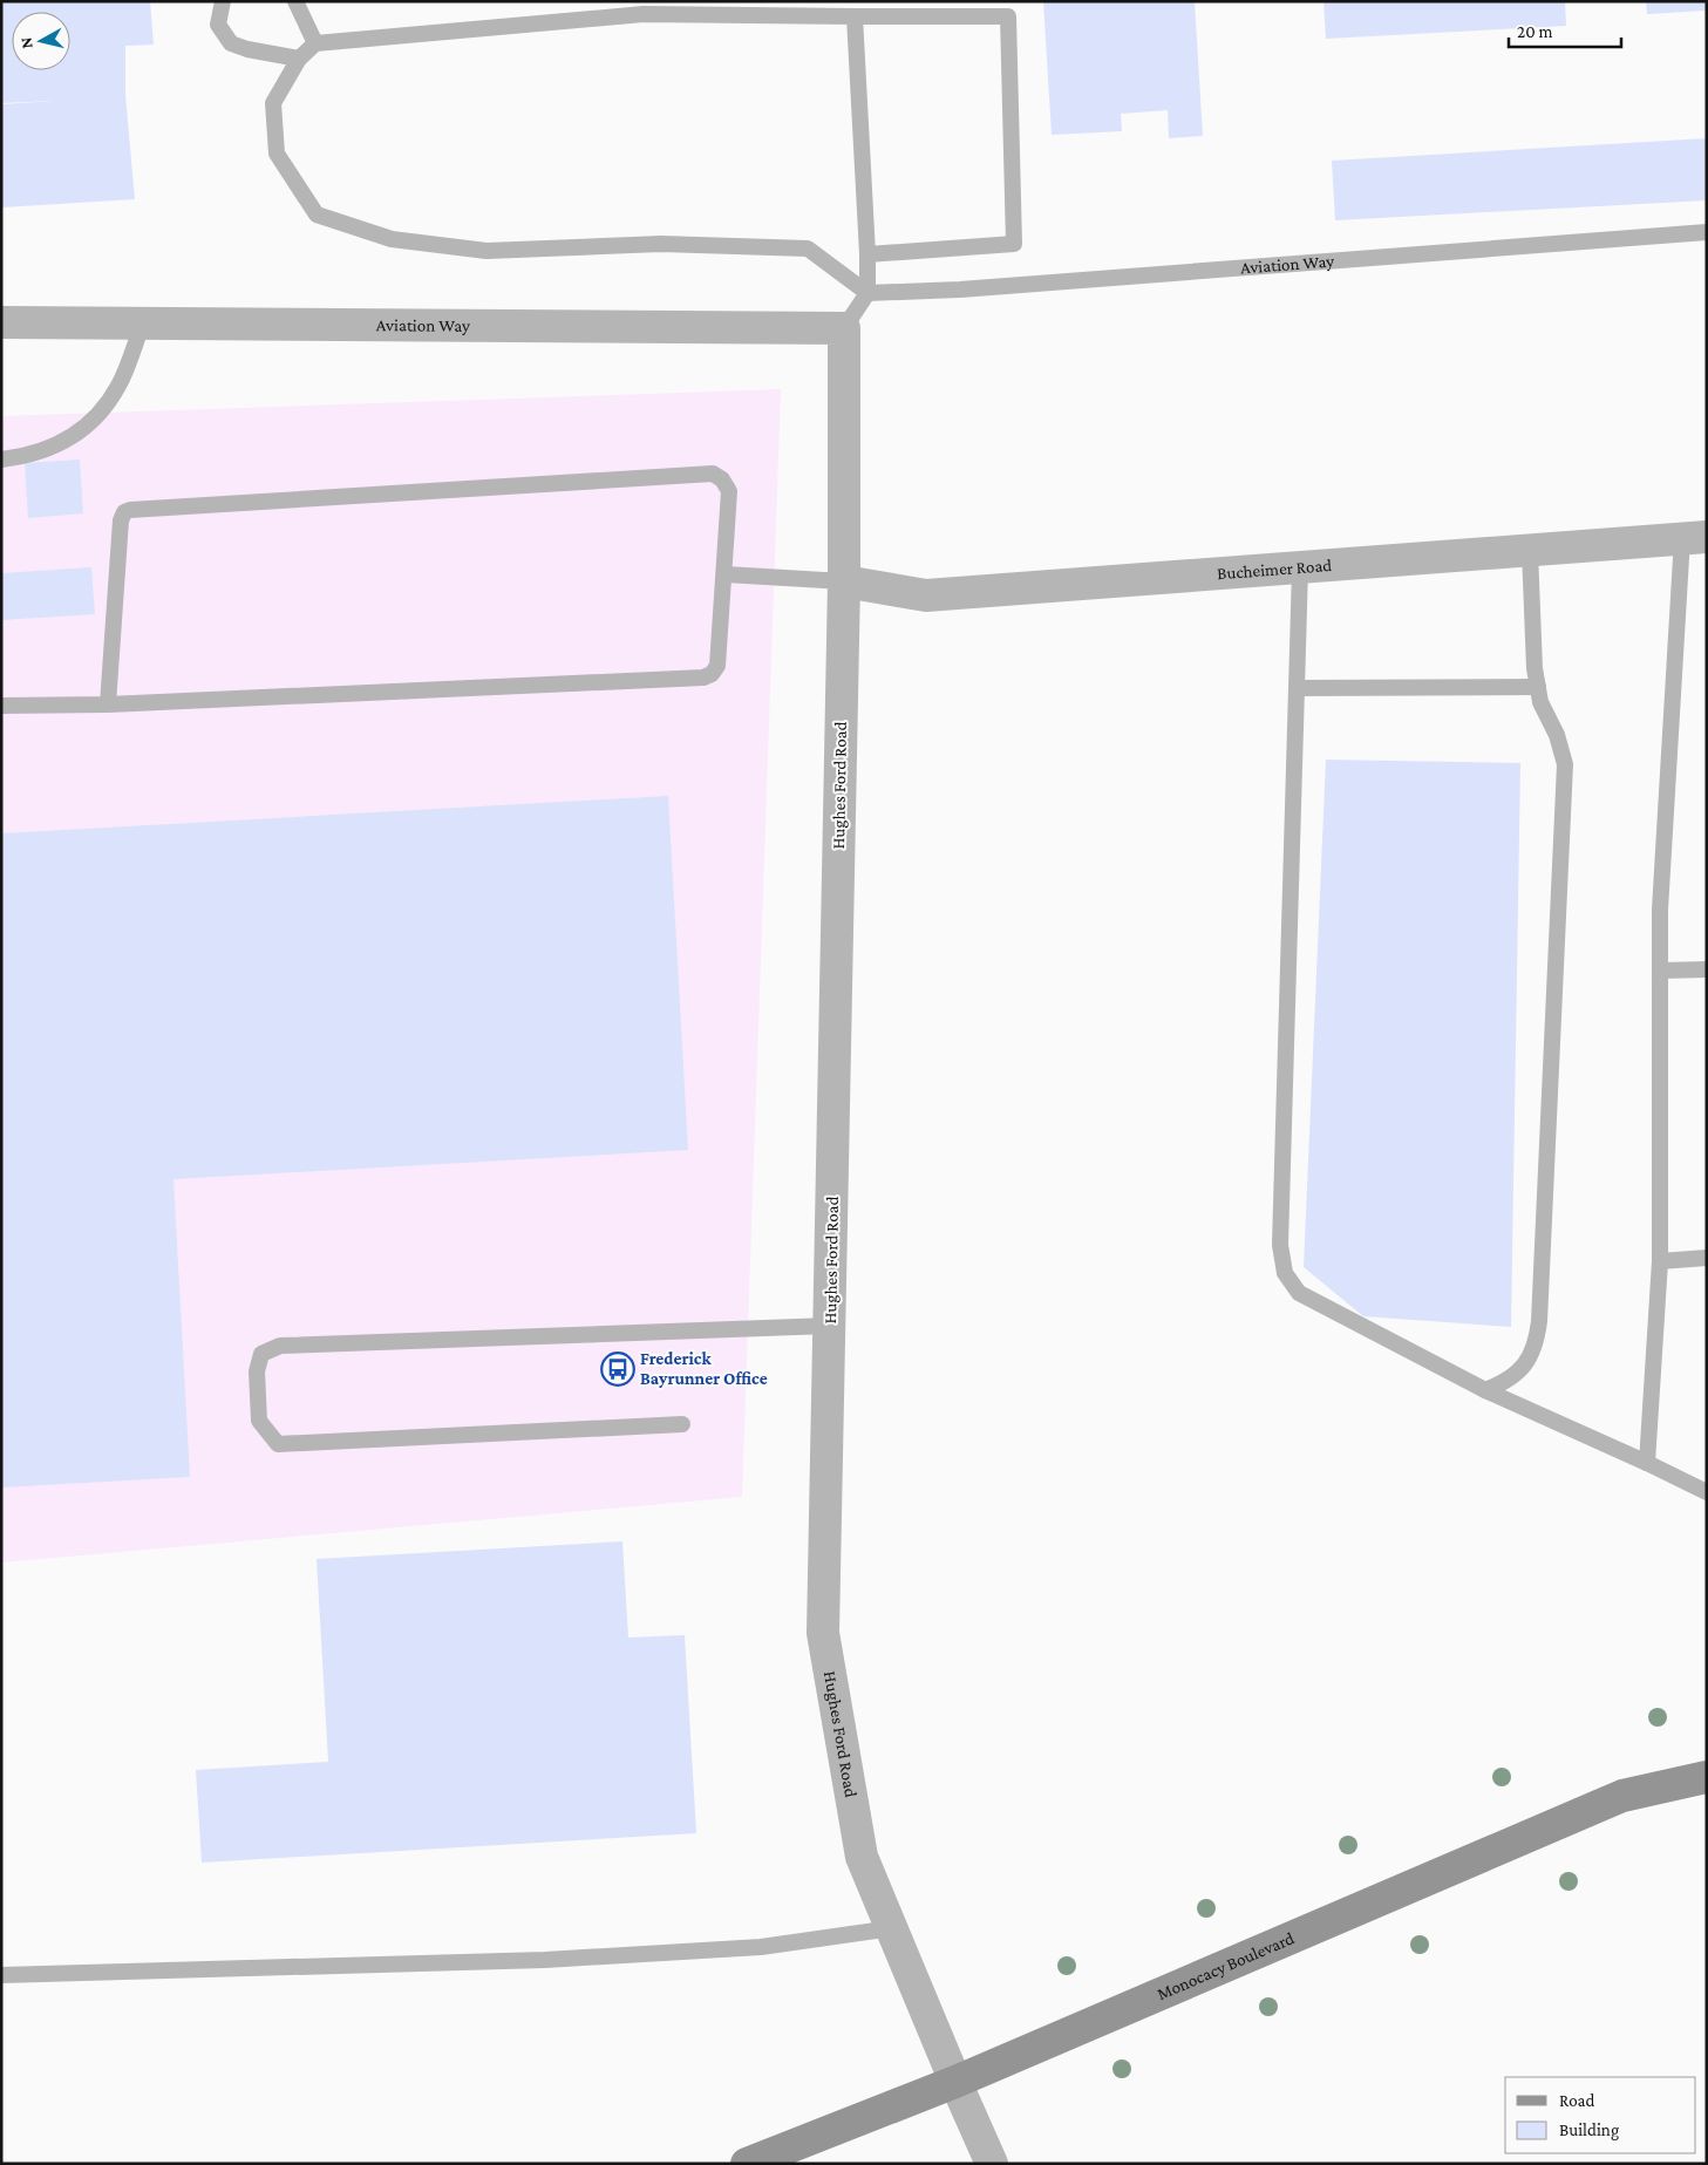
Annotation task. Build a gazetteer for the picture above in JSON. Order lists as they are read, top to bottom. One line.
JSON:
{"streets":{"main road":["Monocacy Boulevard"],"street":["Aviation Way","Bucheimer Road","Hughes Ford Road"]},"crossings":[["Aviation Way","Hughes Ford Road"],["Bucheimer Road","Hughes Ford Road"],["Hughes Ford Road","Monocacy Boulevard"]],"places":{"bus stop":["Frederick Bayrunner Office"]},"legend":["Road","Building"],"scale_bar":"20 m","north":"left"}
